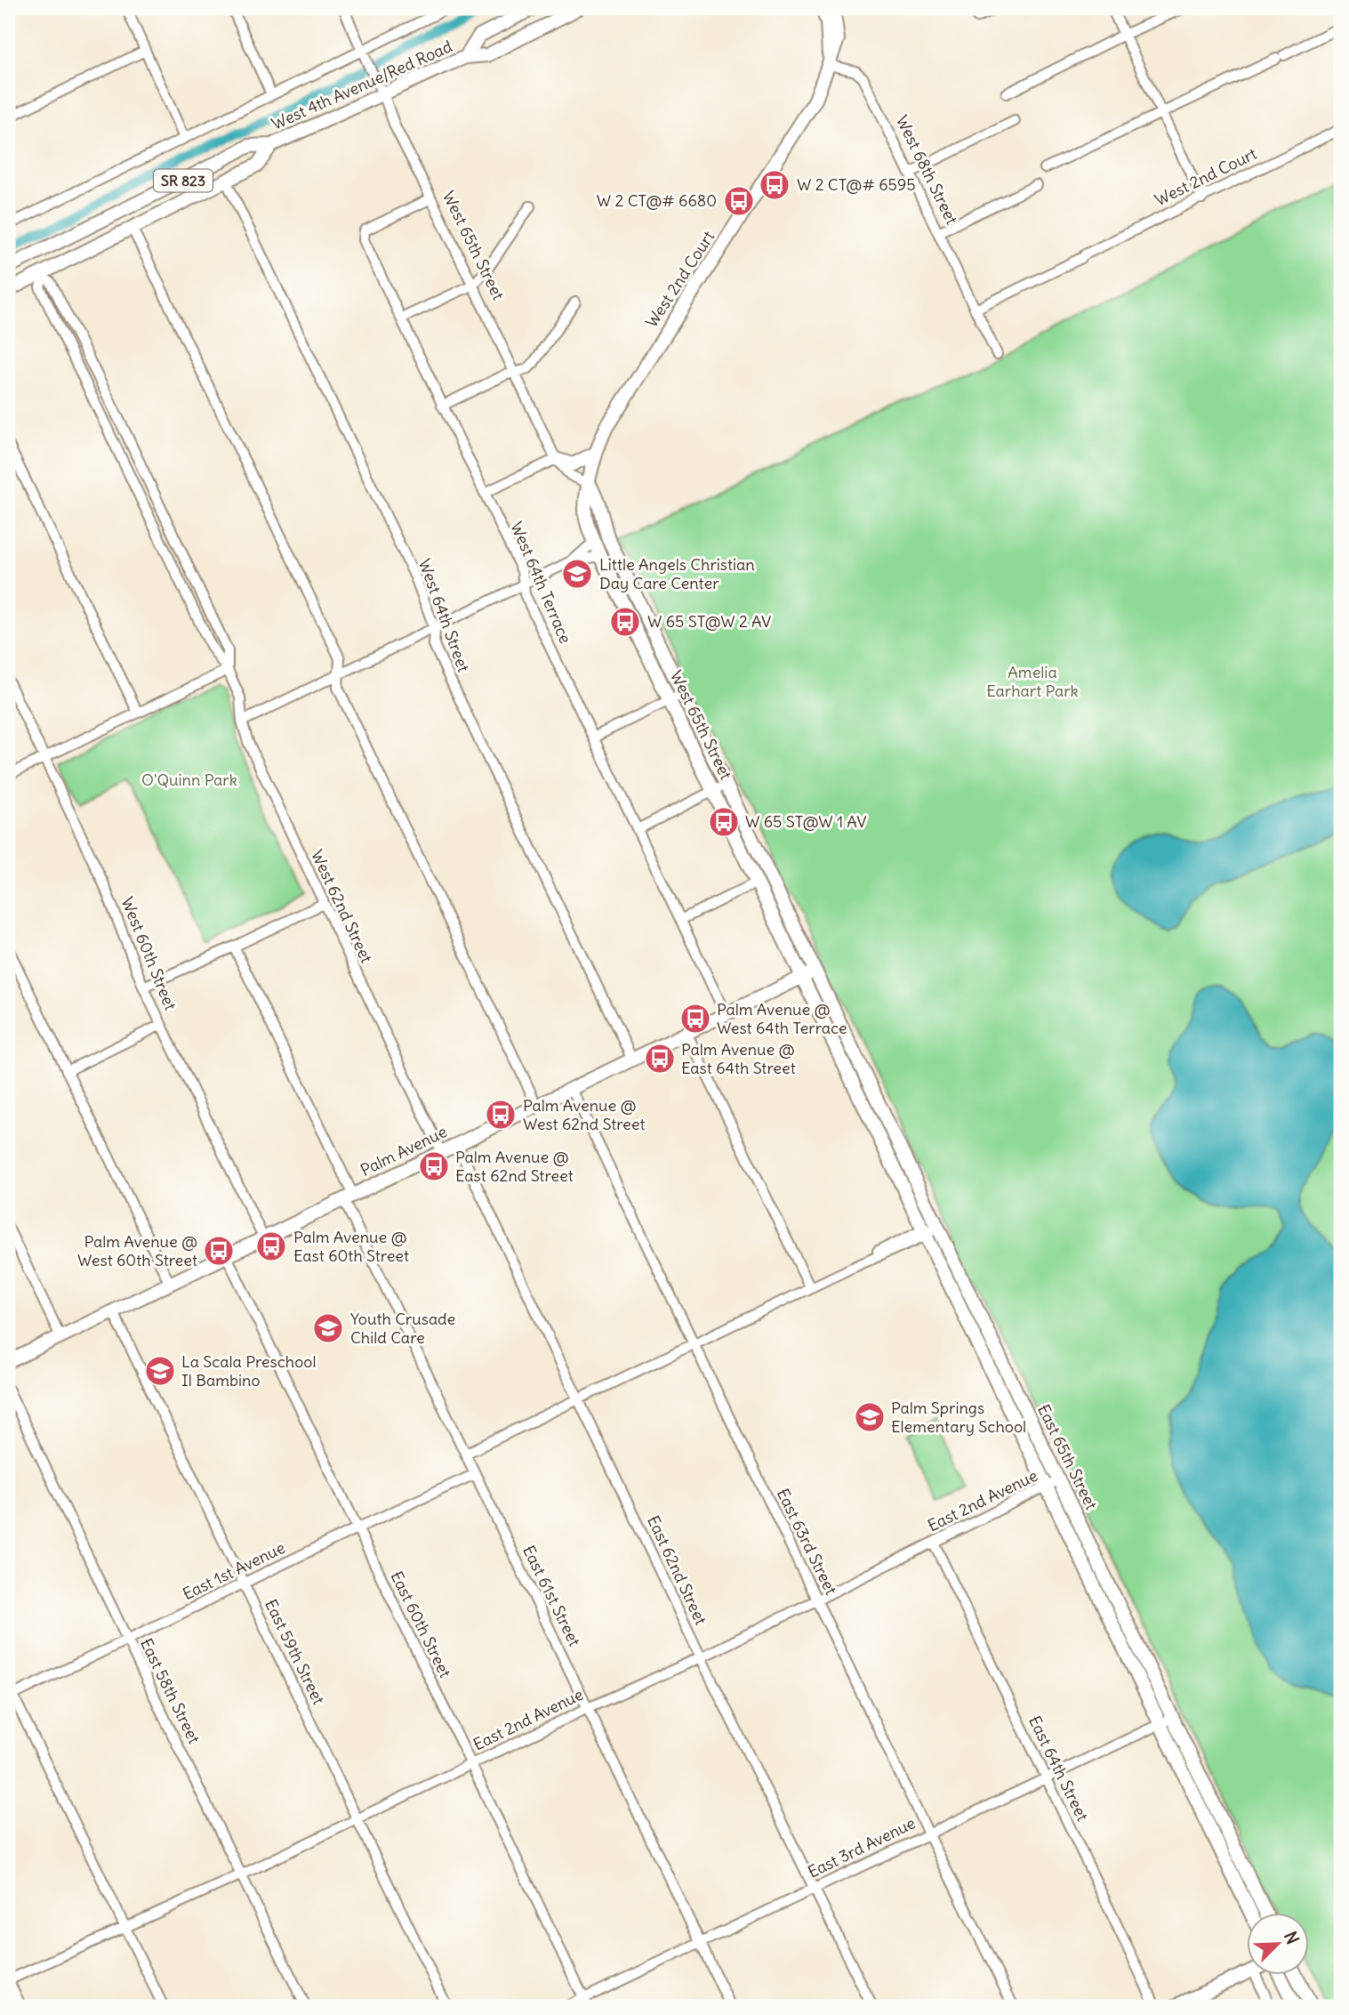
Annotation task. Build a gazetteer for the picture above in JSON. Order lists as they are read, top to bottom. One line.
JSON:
{"streets":{"main road":["West 4th Avenue/Red Road","West 2nd Court","SR 823","West 65th Street","Palm Avenue","East 65th Street"],"street":["West 68th Street","West 64th Terrace","West 64th Street","West 62nd Street","West 60th Street","East 2nd Avenue","East 63rd Street","East 62nd Street","East 1st Avenue","East 61st Street","East 60th Street","East 59th Street","East 58th Street","East 64th Street","East 3rd Avenue"]},"crossings":[["West 4th Avenue/Red Road","West 65th Street"],["West 4th Avenue/Red Road","West 64th Street"],["West 4th Avenue/Red Road","West 62nd Street"],["West 68th Street","West 2nd Court"],["West 2nd Court","West 65th Street"],["West 65th Street","West 64th Terrace"],["West 65th Street","Palm Avenue"],["West 65th Street","East 65th Street"],["West 64th Terrace","Palm Avenue"],["West 64th Street","Palm Avenue"],["West 62nd Street","Palm Avenue"],["West 60th Street","Palm Avenue"],["Palm Avenue","East 65th Street"],["Palm Avenue","East 63rd Street"],["Palm Avenue","East 62nd Street"],["Palm Avenue","East 61st Street"],["Palm Avenue","East 60th Street"],["Palm Avenue","East 59th Street"],["East 65th Street","East 2nd Avenue"],["East 65th Street","East 3rd Avenue"],["East 2nd Avenue","East 63rd Street"],["East 2nd Avenue","East 62nd Street"],["East 2nd Avenue","East 61st Street"],["East 2nd Avenue","East 60th Street"],["East 2nd Avenue","East 59th Street"],["East 2nd Avenue","East 58th Street"],["East 2nd Avenue","East 64th Street"],["East 63rd Street","East 3rd Avenue"],["East 62nd Street","East 3rd Avenue"],["East 1st Avenue","East 61st Street"],["East 1st Avenue","East 60th Street"],["East 1st Avenue","East 59th Street"],["East 1st Avenue","East 58th Street"],["East 61st Street","East 3rd Avenue"],["East 60th Street","East 3rd Avenue"],["East 64th Street","East 3rd Avenue"]],"parks":["Amelia Earhart Park","O'Quinn Park"],"places":{"bus stop":["W 2 CT@# 6595","W 2 CT@# 6680","W 65 ST@W 2 AV","W 65 ST@W 1 AV","Palm Avenue @ West 64th Terrace","Palm Avenue @ East 64th Street","Palm Avenue @ West 62nd Street","Palm Avenue @ East 62nd Street","Palm Avenue @ East 60th Street","Palm Avenue @ West 60th Street"],"school or university":["Little Angels Christian Day Care Center","Youth Crusade Child Care","La Scala Preschool Il Bambino","Palm Springs Elementary School"]},"north":"top right"}
